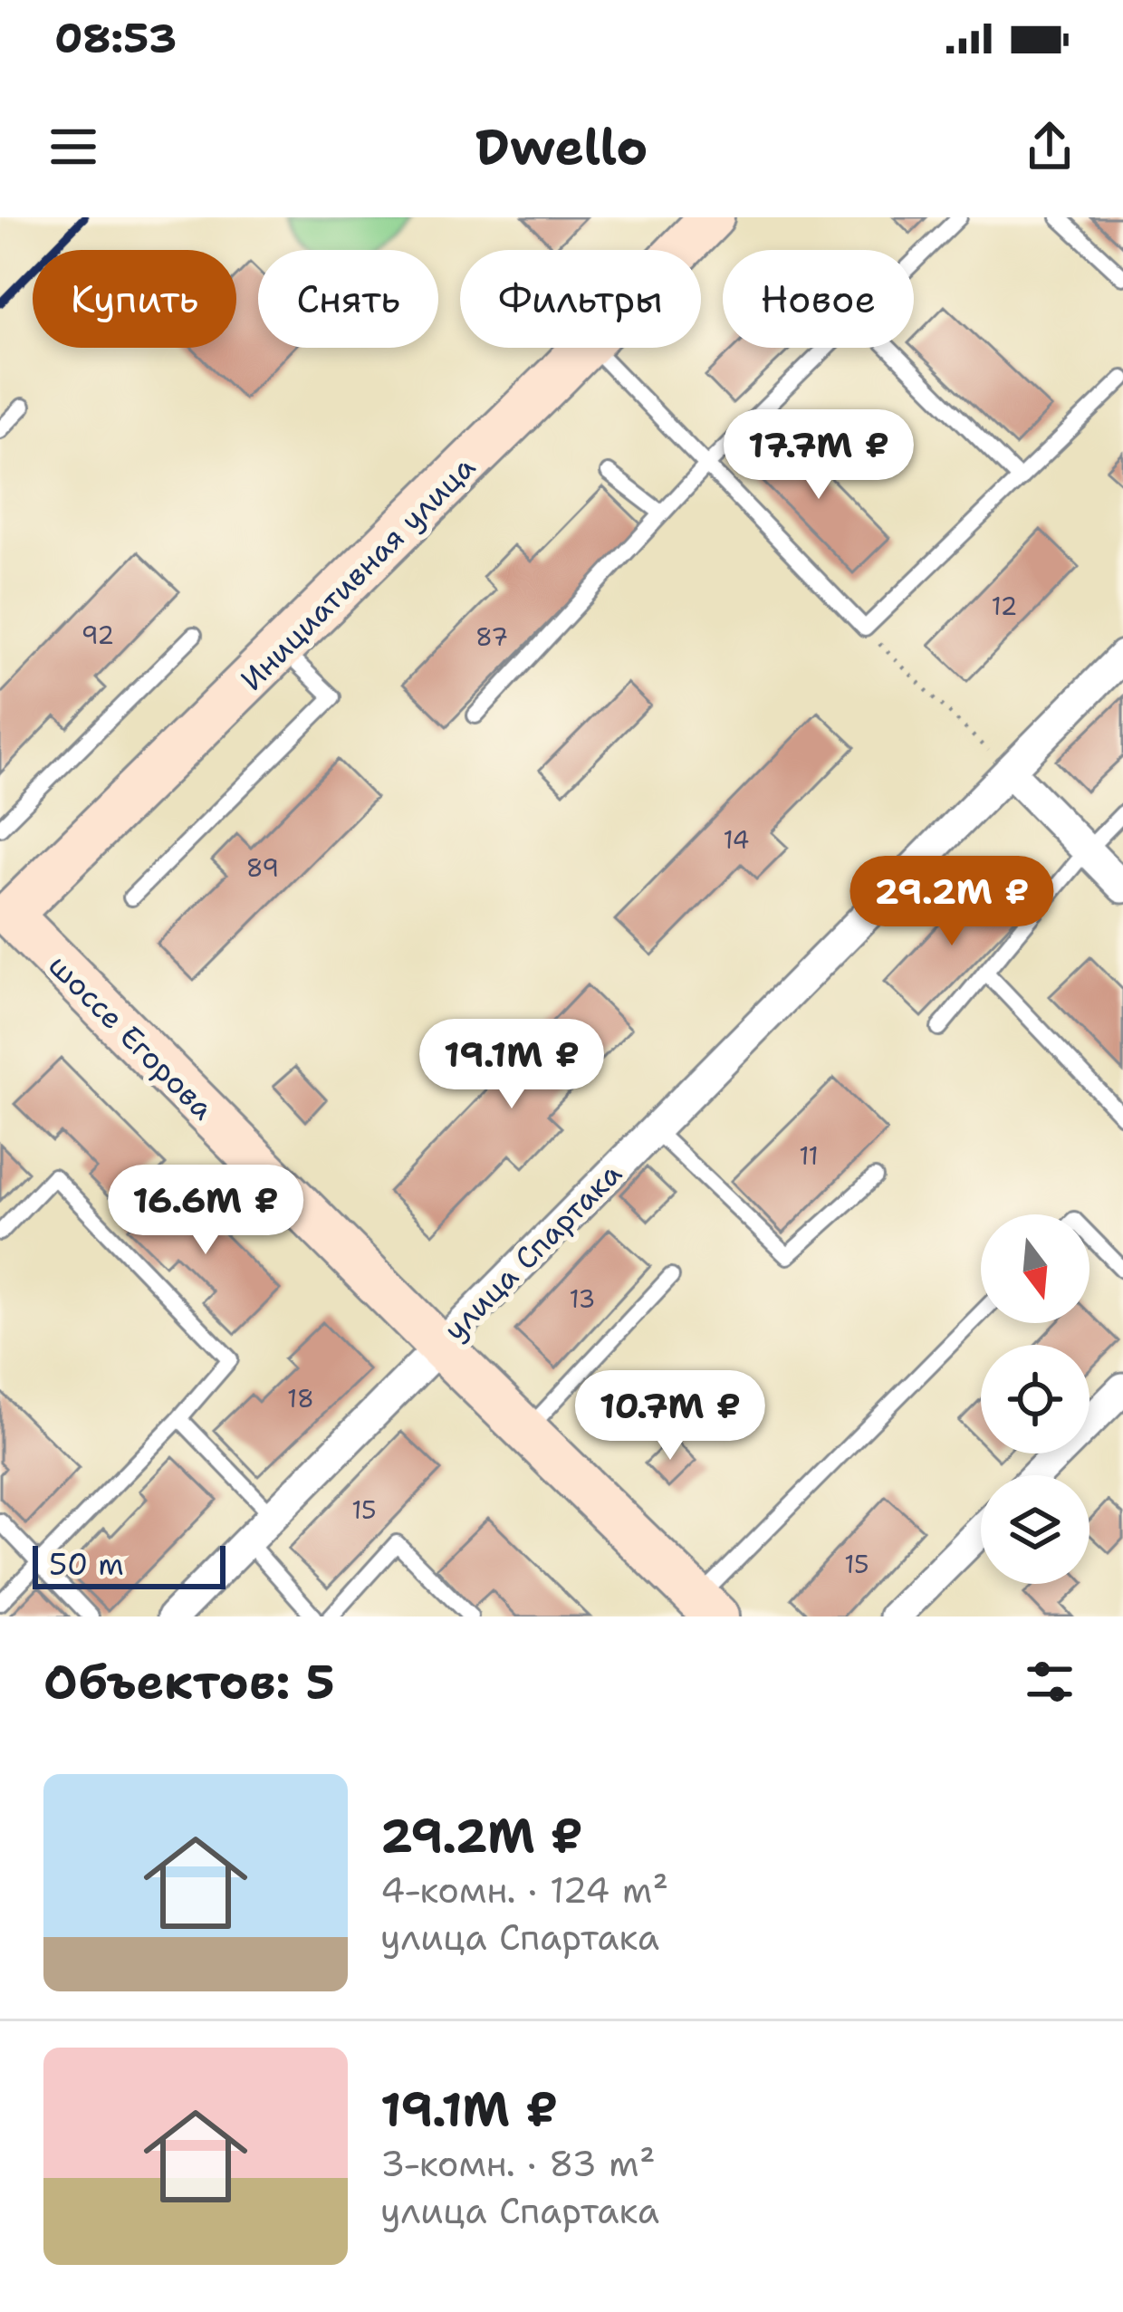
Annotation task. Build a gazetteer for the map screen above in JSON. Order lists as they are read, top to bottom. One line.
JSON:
{"streets":{"main road":["Инициативная улица","шоссе Егорова"],"street":["улица Спартака"]},"crossings":[["Инициативная улица","шоссе Егорова"],["шоссе Егорова","улица Спартака"]],"house_numbers":["12","92","87","14","89","11","13","18","15","15"],"scale_bar":"50 m","north":"bottom","page":{"status":"08:53","header":"Dwello","chip":["Купить","Снять","Фильтры","Новое"],"price":["17.7M ₽","29.2M ₽","19.1M ₽","16.6M ₽","10.7M ₽"],"scale":"50 m","heading":"Объектов: 5","list":[{"name":"29.2M ₽","note":"4-комн. · 124 m² · улица Спартака"},{"name":"19.1M ₽","note":"3-комн. · 83 m² · улица Спартака"}]}}
